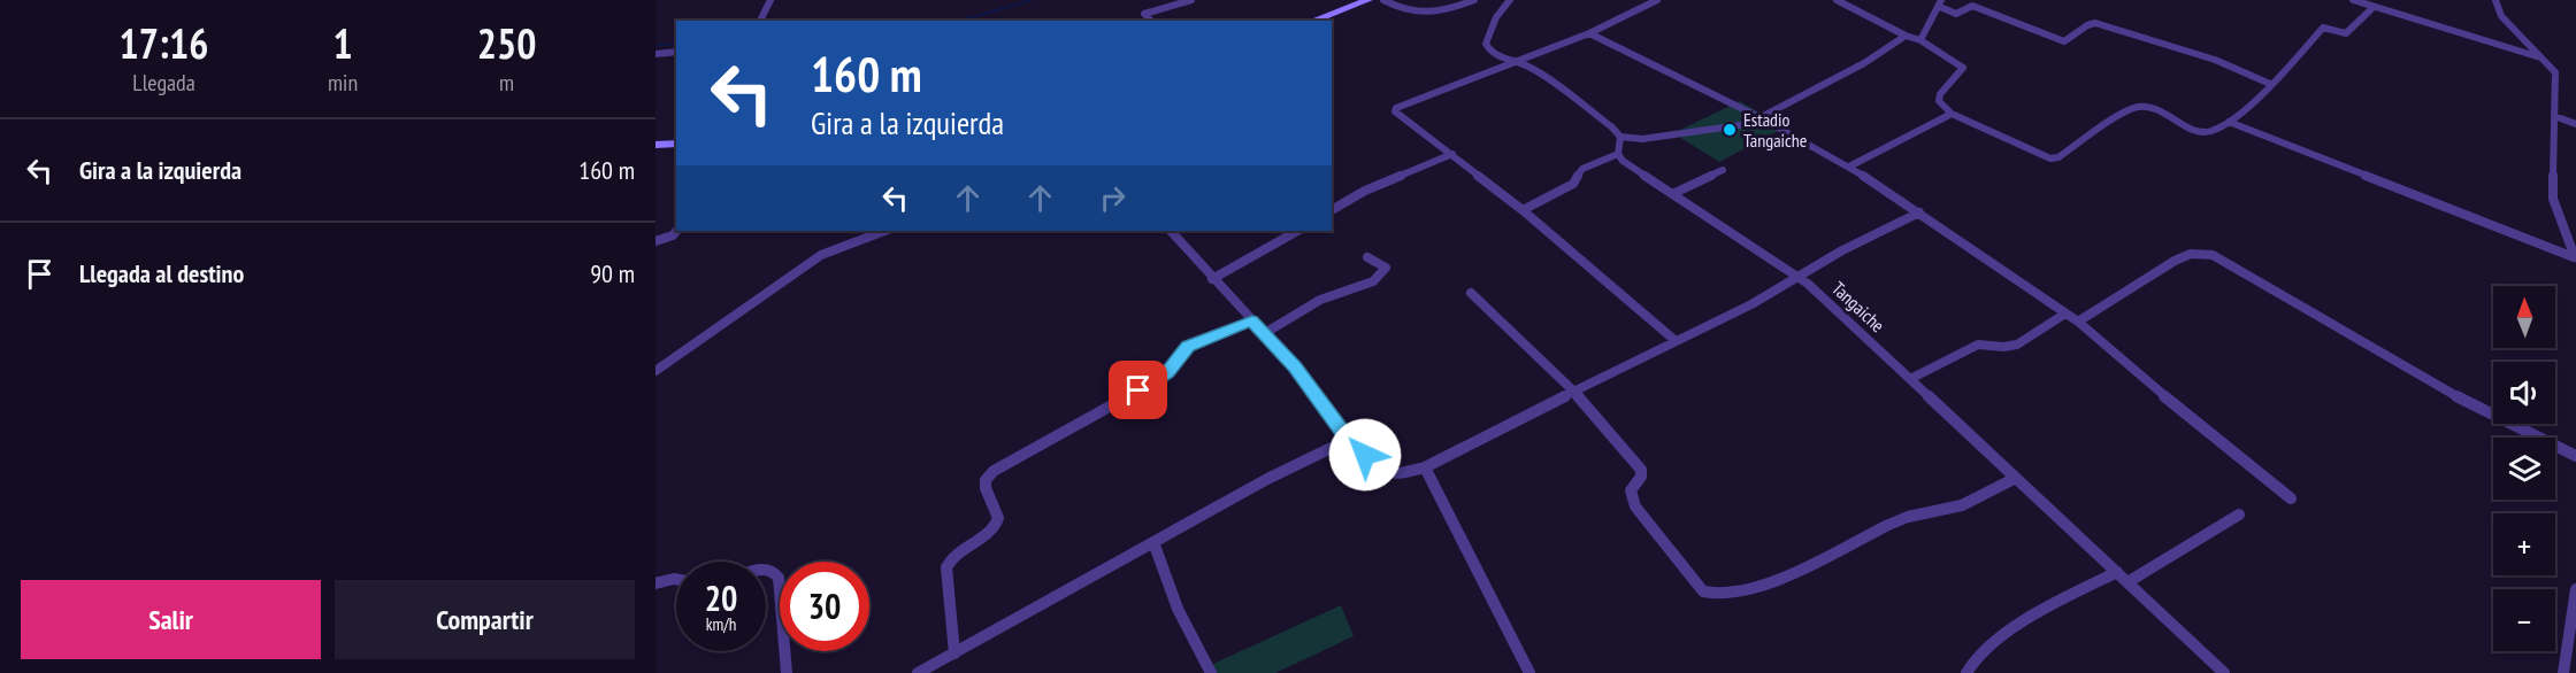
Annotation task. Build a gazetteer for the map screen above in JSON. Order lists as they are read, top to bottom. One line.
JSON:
{"streets":{"street":["Tangaiche"]},"places":["Estadio Tangaiche"],"north":"top","page":{"eta":["17:16","Llegada","1","min","250","m"],"turn":["160 m","Gira a la izquierda"],"list":[{"name":"Gira a la izquierda","value":"160 m"},{"name":"Llegada al destino","value":"90 m"}],"map_buttons":["+","−"],"speed":"20 km/h","limit":"30","buttons":["Salir","Compartir"]}}
